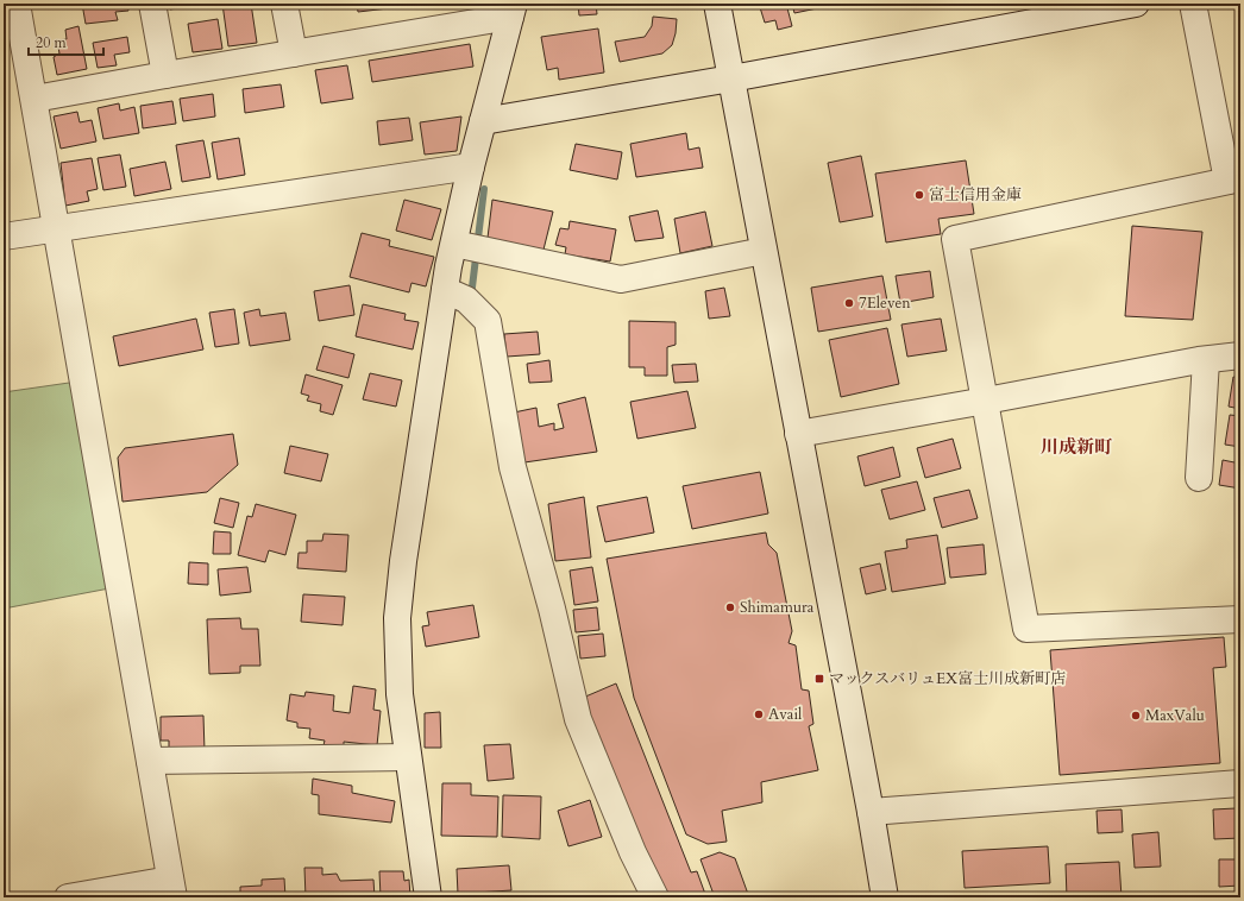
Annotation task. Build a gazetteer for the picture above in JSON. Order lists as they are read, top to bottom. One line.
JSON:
{"districts":["川成新町"],"places":{"other":["富士信用金庫","7Eleven","Shimamura","Avail","MaxValu"],"transit":["マックスバリュEX富士川成新町店"]},"scale_bar":"20 m"}
